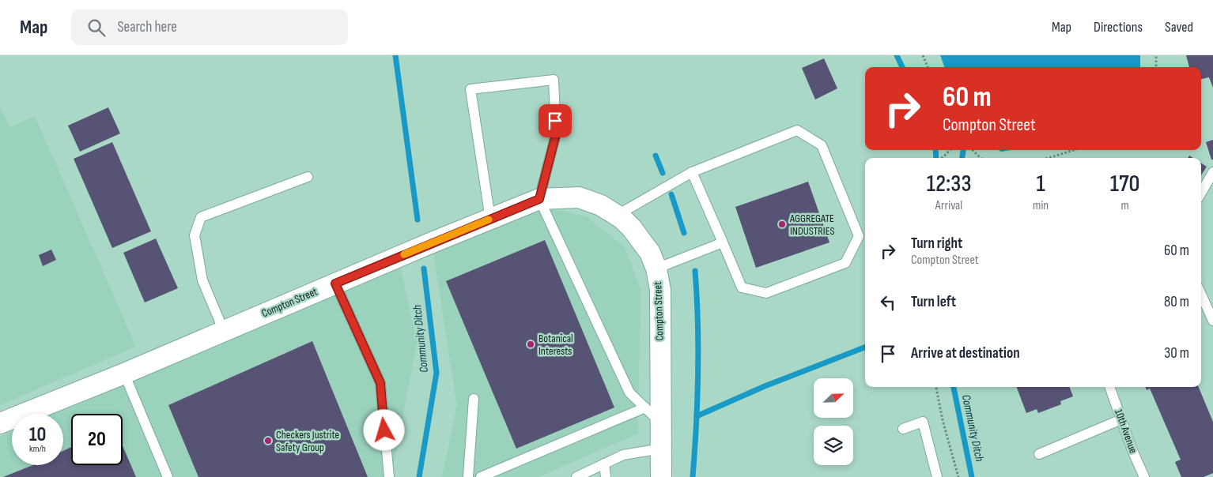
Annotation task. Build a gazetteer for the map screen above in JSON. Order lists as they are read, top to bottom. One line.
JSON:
{"streets":{"street":["Compton Street"],"lane":["10th Avenue"]},"water":["Community Ditch"],"places":["AGGREGATE INDUSTRIES","Botanical Interests","Checkers Justrite Safety Group"],"north":"top right","page":{"header":"Map","search":"Search here","nav":["Map","Directions","Saved"],"turn":["60 m","Compton Street"],"eta":["12:33","Arrival","1","min","170","m"],"list":[{"name":"Turn right","note":"Compton Street","value":"60 m"},{"name":"Turn left","value":"80 m"},{"name":"Arrive at destination","value":"30 m"}],"speed":"10 km/h","limit":"20"}}
